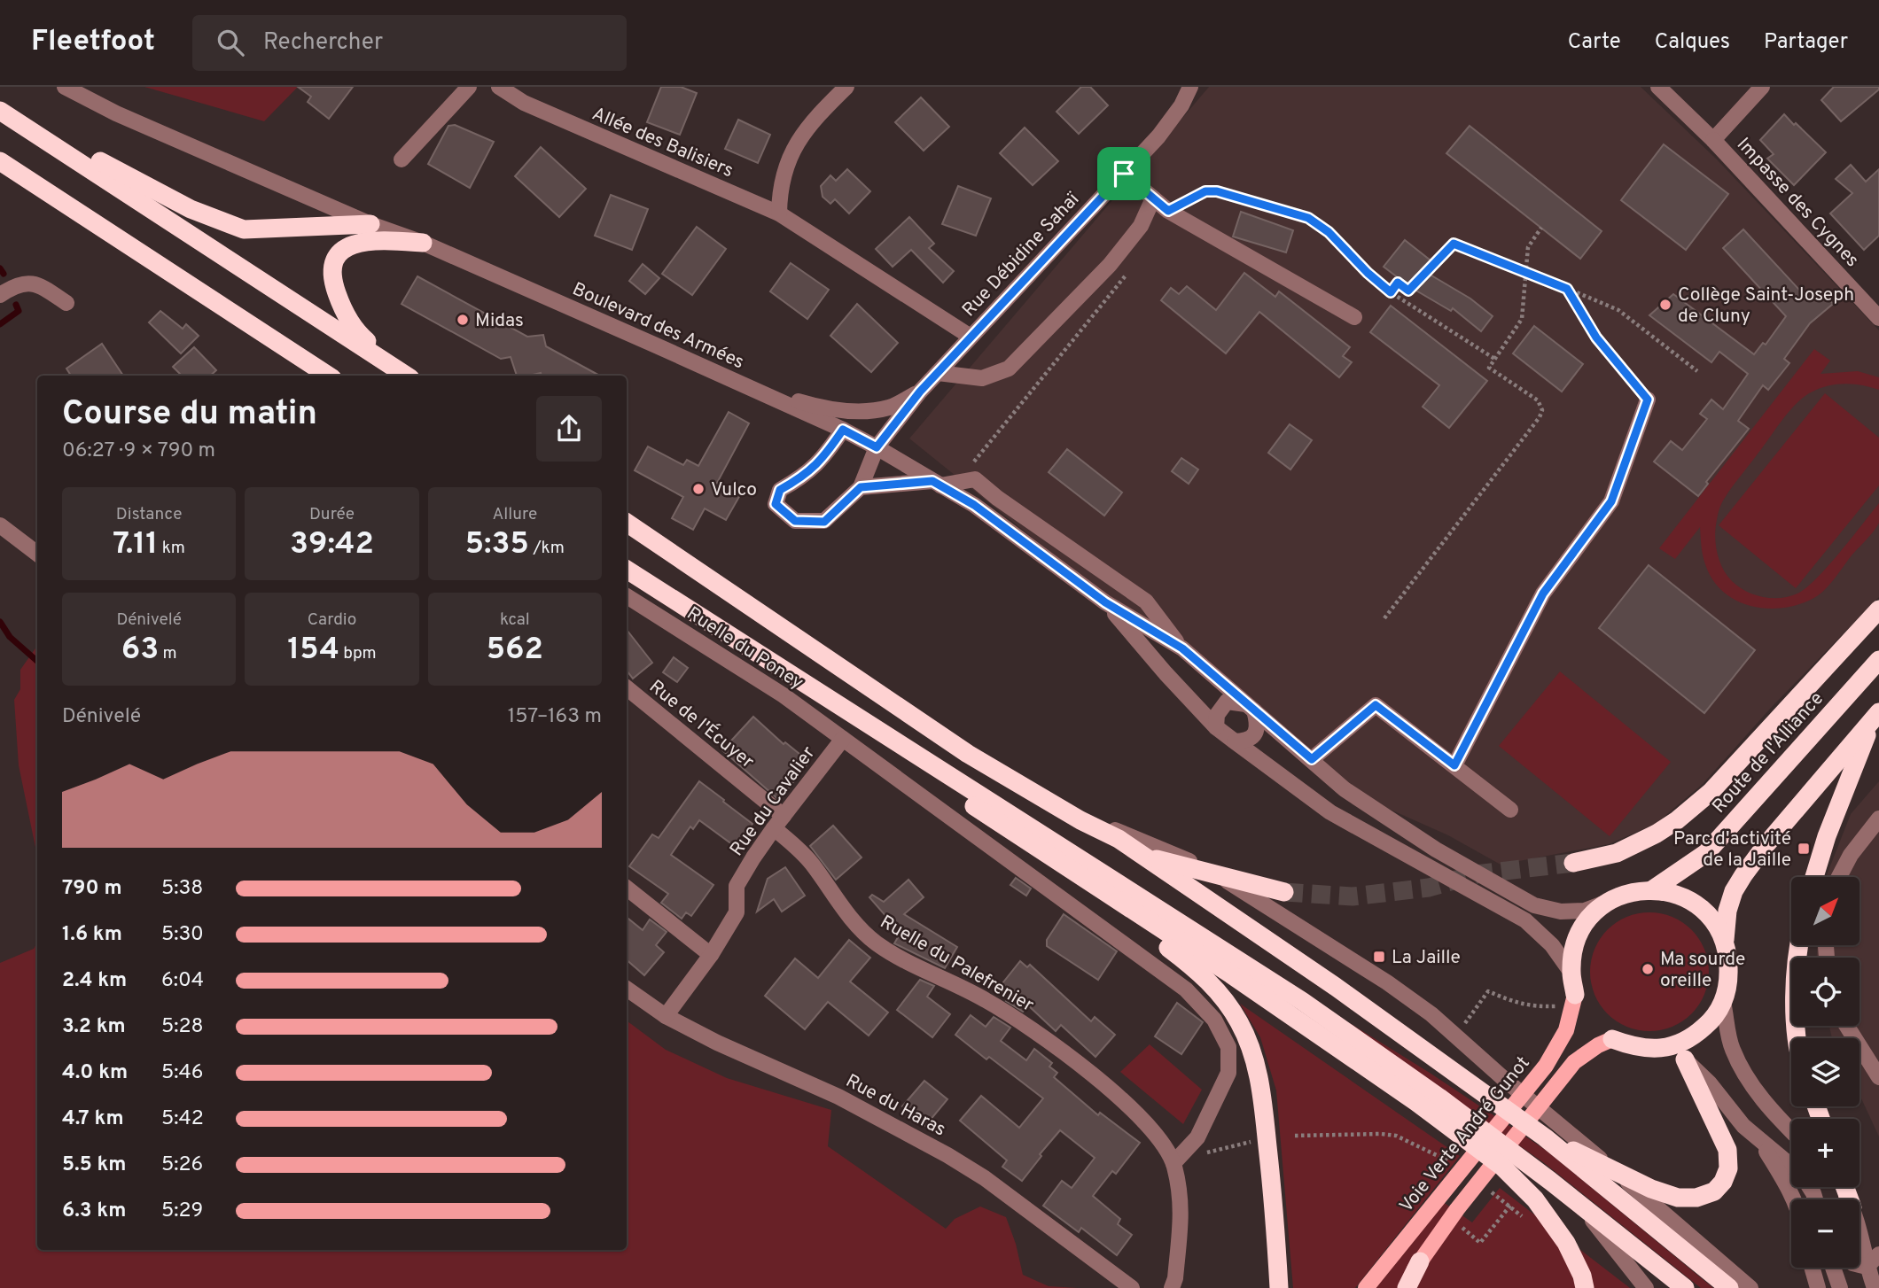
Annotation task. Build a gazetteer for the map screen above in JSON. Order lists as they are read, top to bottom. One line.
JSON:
{"streets":{"highway":["Route de l'Alliance"],"main road":["Voie Verte André Gunot"],"street":["Allée des Balisiers","Impasse des Cygnes","Rue Débidine Sahaï","Boulevard des Armées","Ruelle du Poney","Rue de l'Écuyer","Rue du Cavalier","Ruelle du Palefrenier","Rue du Haras"]},"crossings":[["Allée des Balisiers","Rue Débidine Sahaï"],["Rue Débidine Sahaï","Boulevard des Armées"],["Ruelle du Poney","Rue du Cavalier"],["Ruelle du Poney","Ruelle du Palefrenier"],["Rue de l'Écuyer","Rue du Cavalier"],["Rue de l'Écuyer","Ruelle du Palefrenier"],["Rue du Cavalier","Ruelle du Palefrenier"],["Rue du Cavalier","Rue du Haras"]],"places":{"other":["Collège Saint-Joseph de Cluny","Midas","Vulco","Ma sourde oreille"],"transit":["Parc d'activité de la Jaille","La Jaille"]},"north":"top right","page":{"header":"Fleetfoot","search":"Rechercher","nav":["Carte","Calques","Partager"],"heading":["Course du matin","06:27 · 9 × 790 m"],"stats":[["Distance","7.11 km"],["Durée","39:42"],["Allure","5:35 /km"],["Dénivelé","63 m"],["Cardio","154 bpm"],["kcal","562"]],"chart":["Dénivelé","157–163 m"],"list":[{"name":"790 m","note":"5:38"},{"name":"1.6 km","note":"5:30"},{"name":"2.4 km","note":"6:04"},{"name":"3.2 km","note":"5:28"},{"name":"4.0 km","note":"5:46"},{"name":"4.7 km","note":"5:42"},{"name":"5.5 km","note":"5:26"},{"name":"6.3 km","note":"5:29"}],"map_buttons":["+","−"]}}
